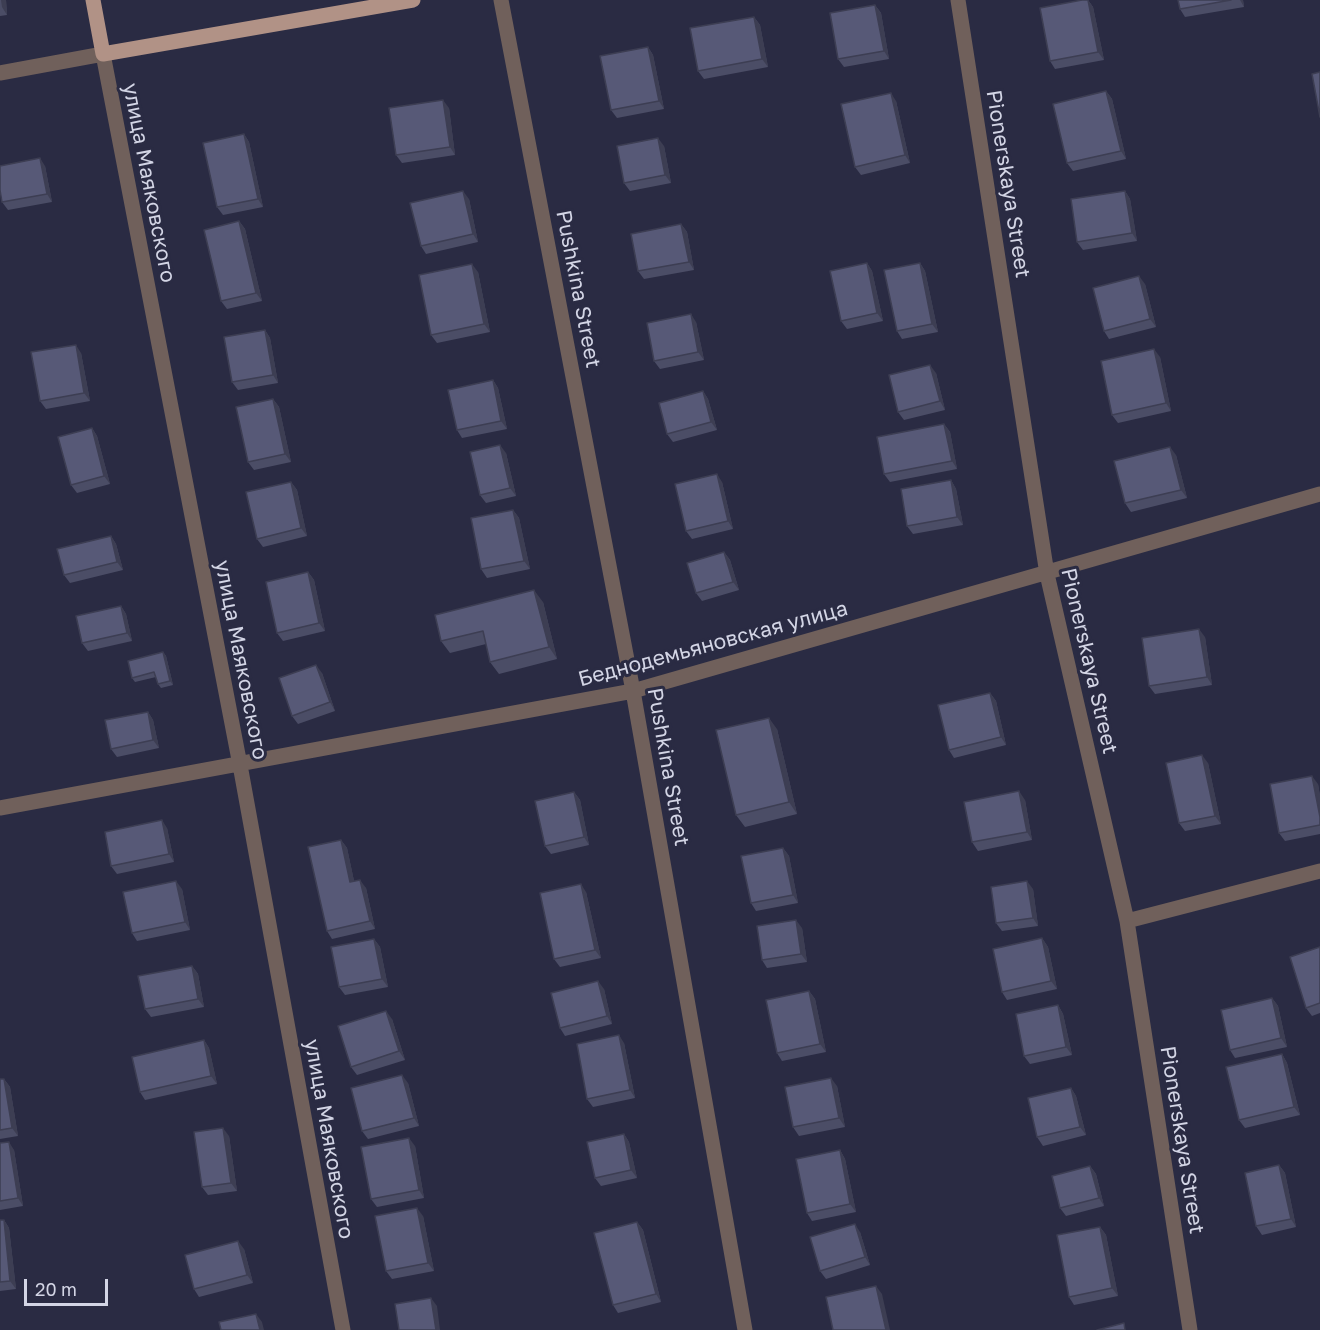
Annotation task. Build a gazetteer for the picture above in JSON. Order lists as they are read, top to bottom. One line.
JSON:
{"streets":{"main road":["улица Маяковского"],"street":["Pionerskaya Street","Pushkina Street","Беднодемьяновская улица"]},"crossings":[["улица Маяковского","Беднодемьяновская улица"],["Pionerskaya Street","Беднодемьяновская улица"],["Pushkina Street","Беднодемьяновская улица"]],"scale_bar":"20 m"}
